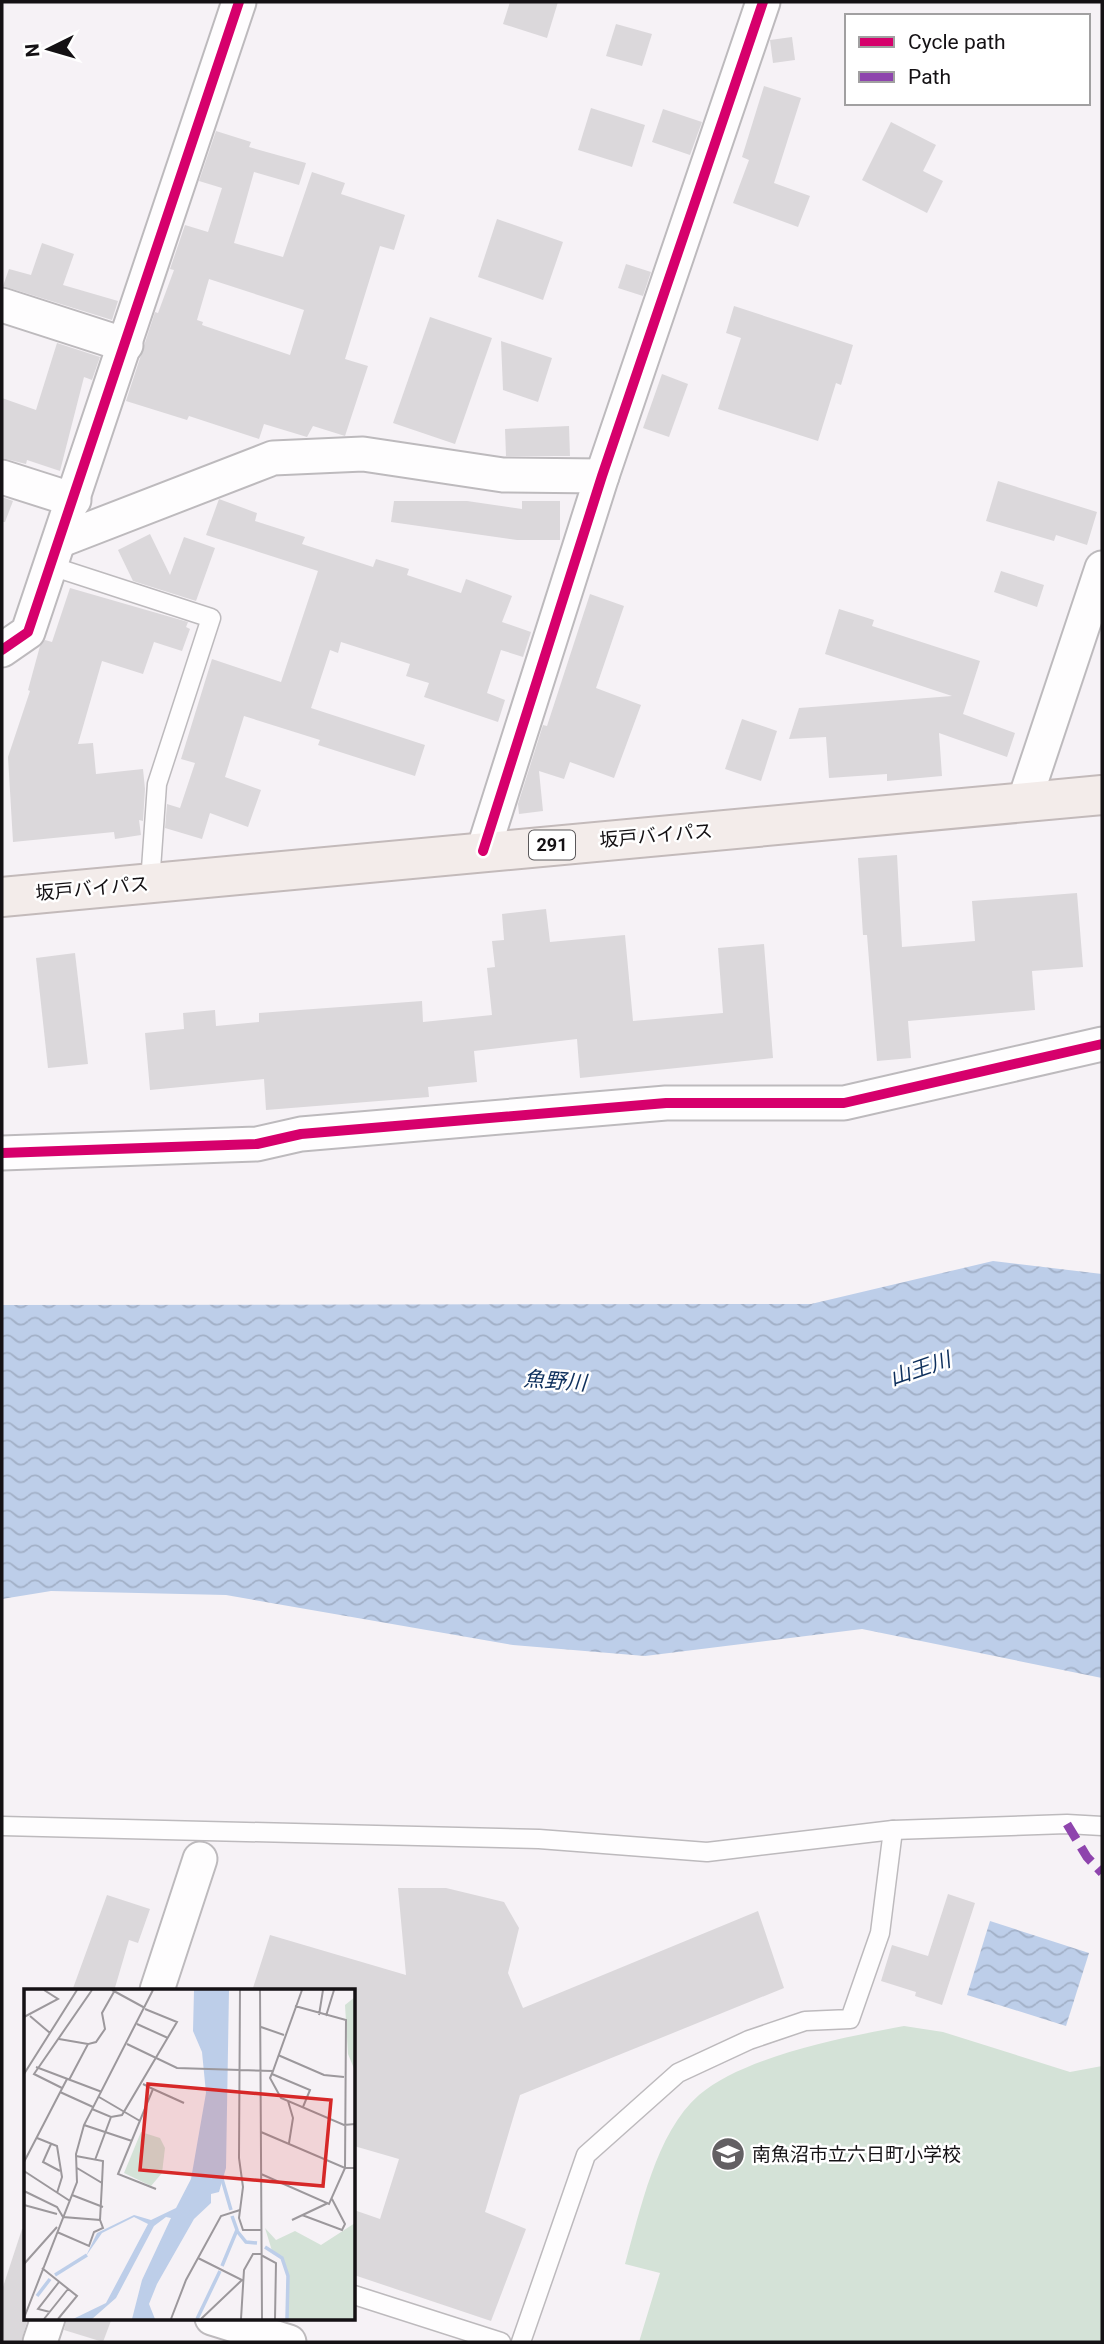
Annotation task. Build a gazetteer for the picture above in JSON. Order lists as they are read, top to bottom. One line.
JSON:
{"streets":{"highway":["坂戸バイパス","291"]},"water":["山王川","魚野川"],"places":{"school or university":["南魚沼市立六日町小学校"]},"legend":["Cycle path","Path"],"north":"left"}
